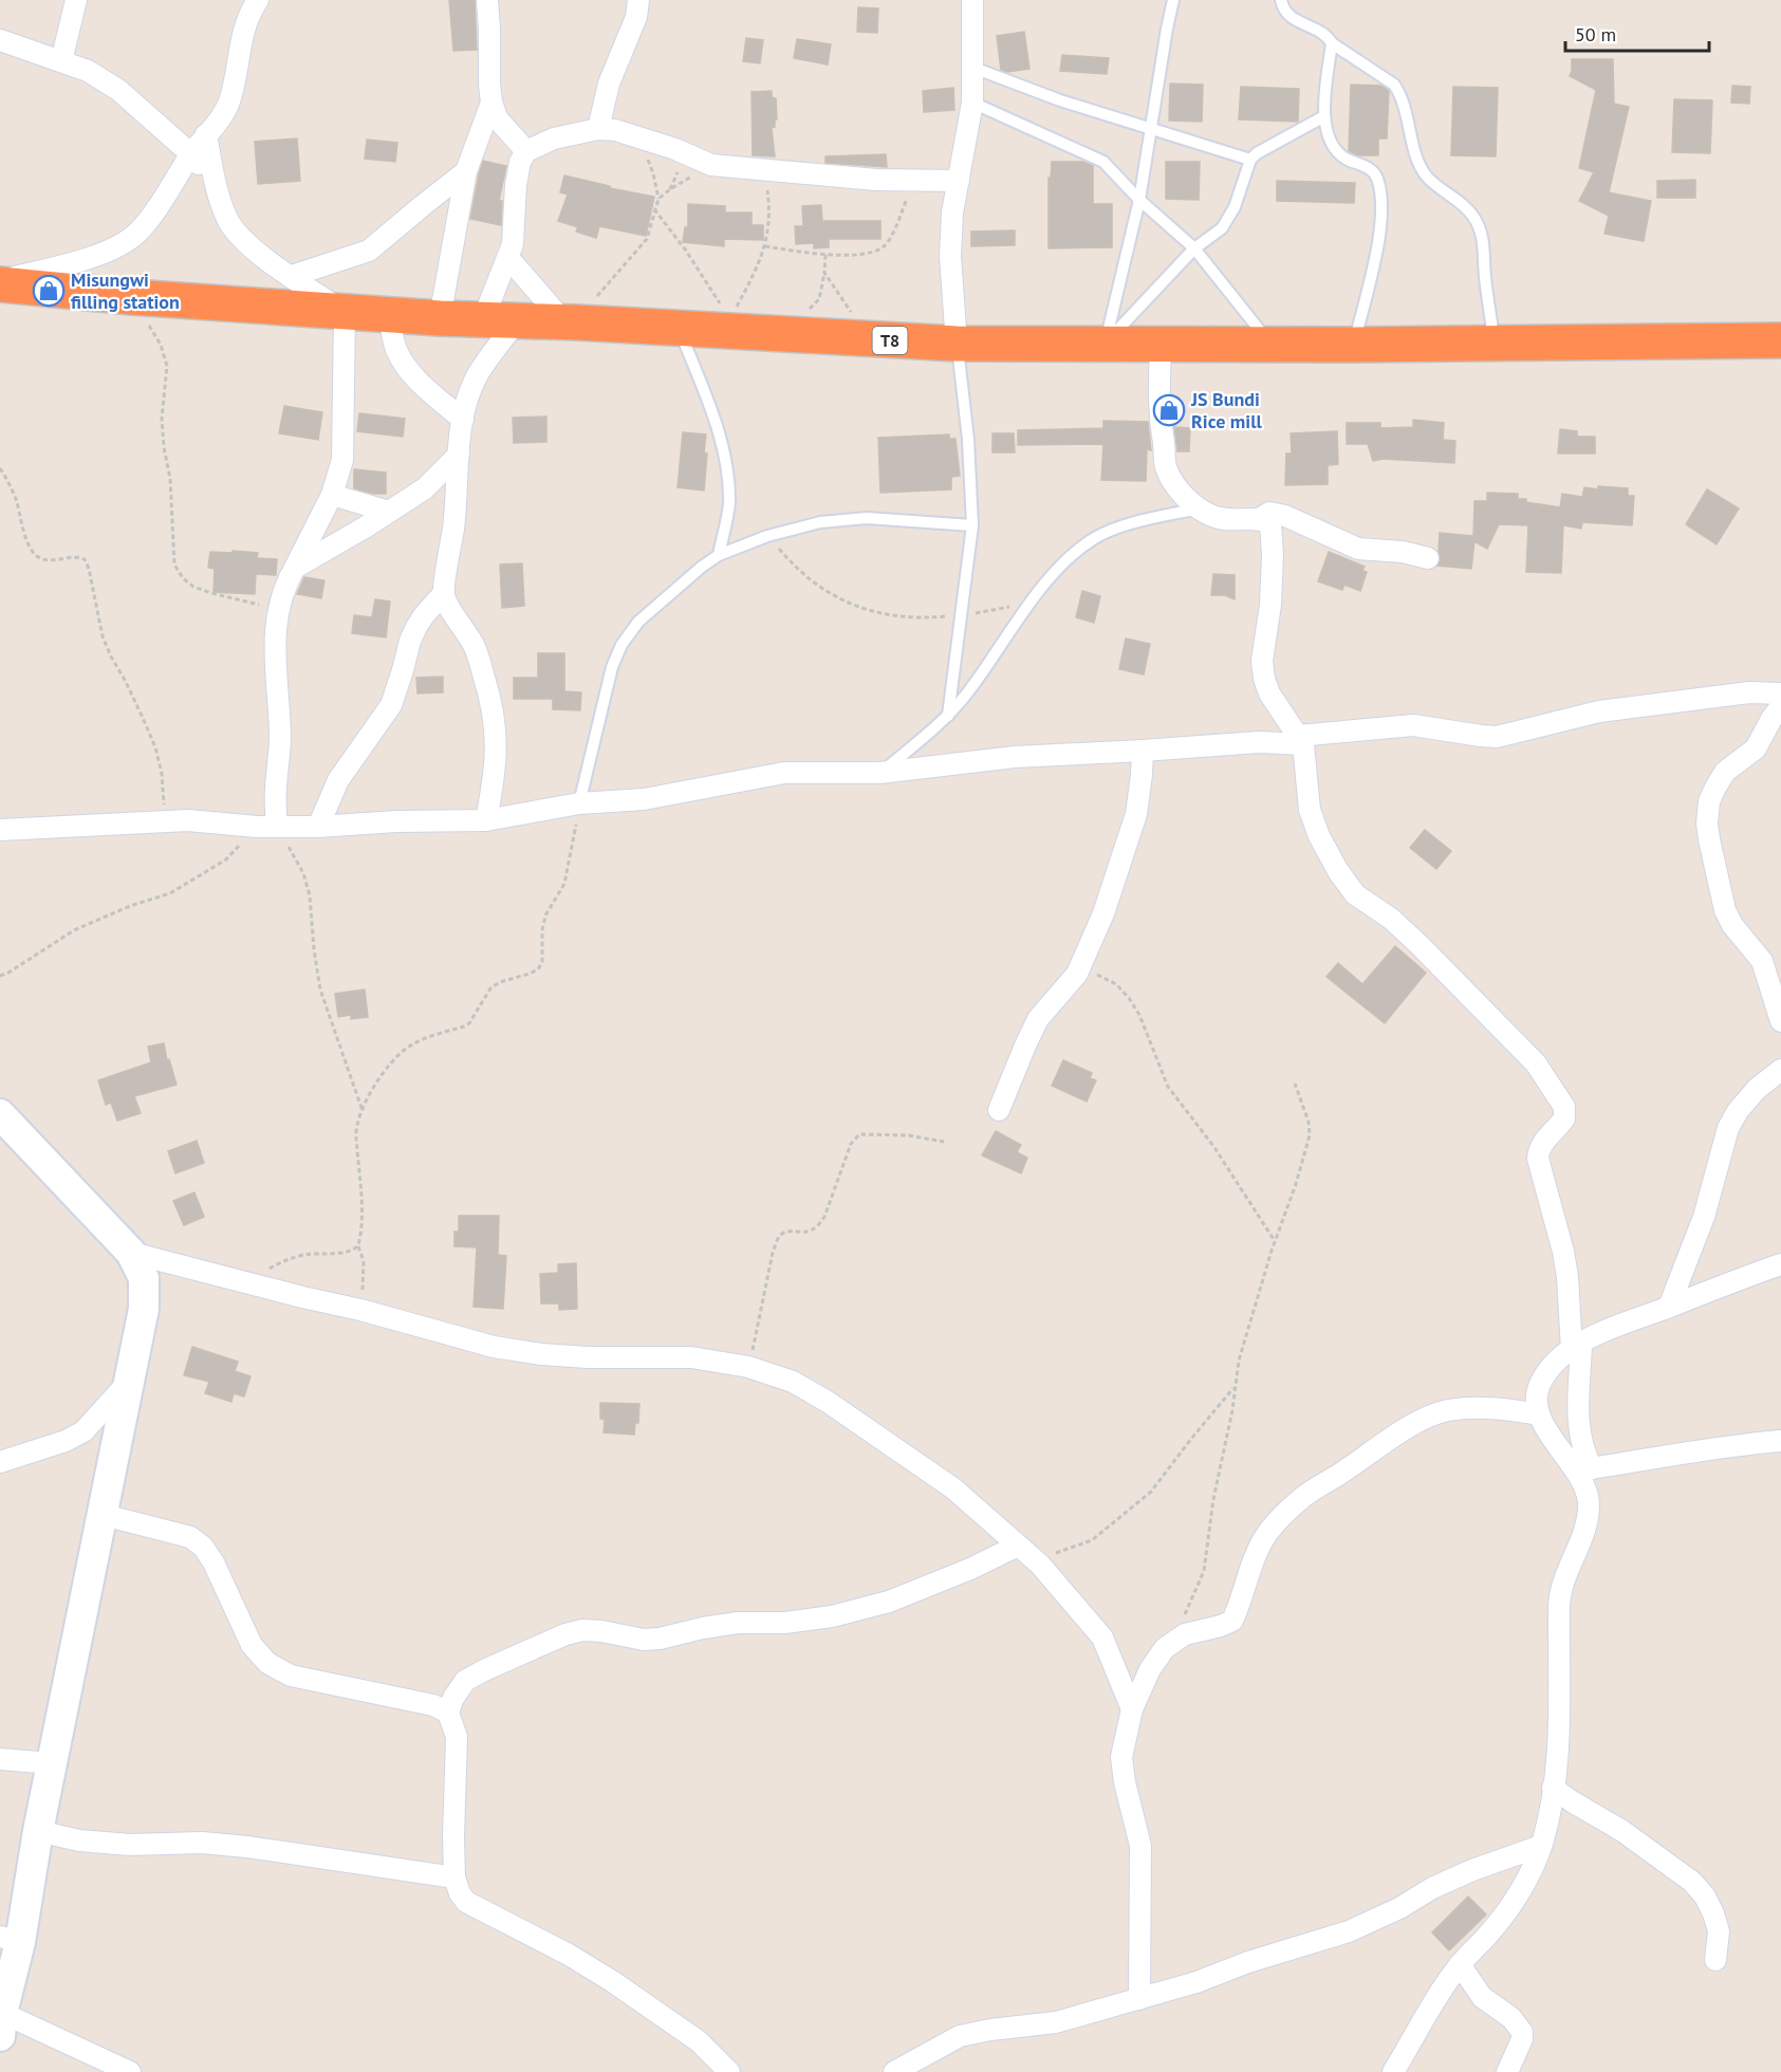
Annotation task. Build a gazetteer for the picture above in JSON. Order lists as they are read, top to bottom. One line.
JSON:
{"streets":{"highway":["T8"]},"places":{"shop":["Misungwi filling station","JS Bundi Rice mill"]},"scale_bar":"50 m"}
